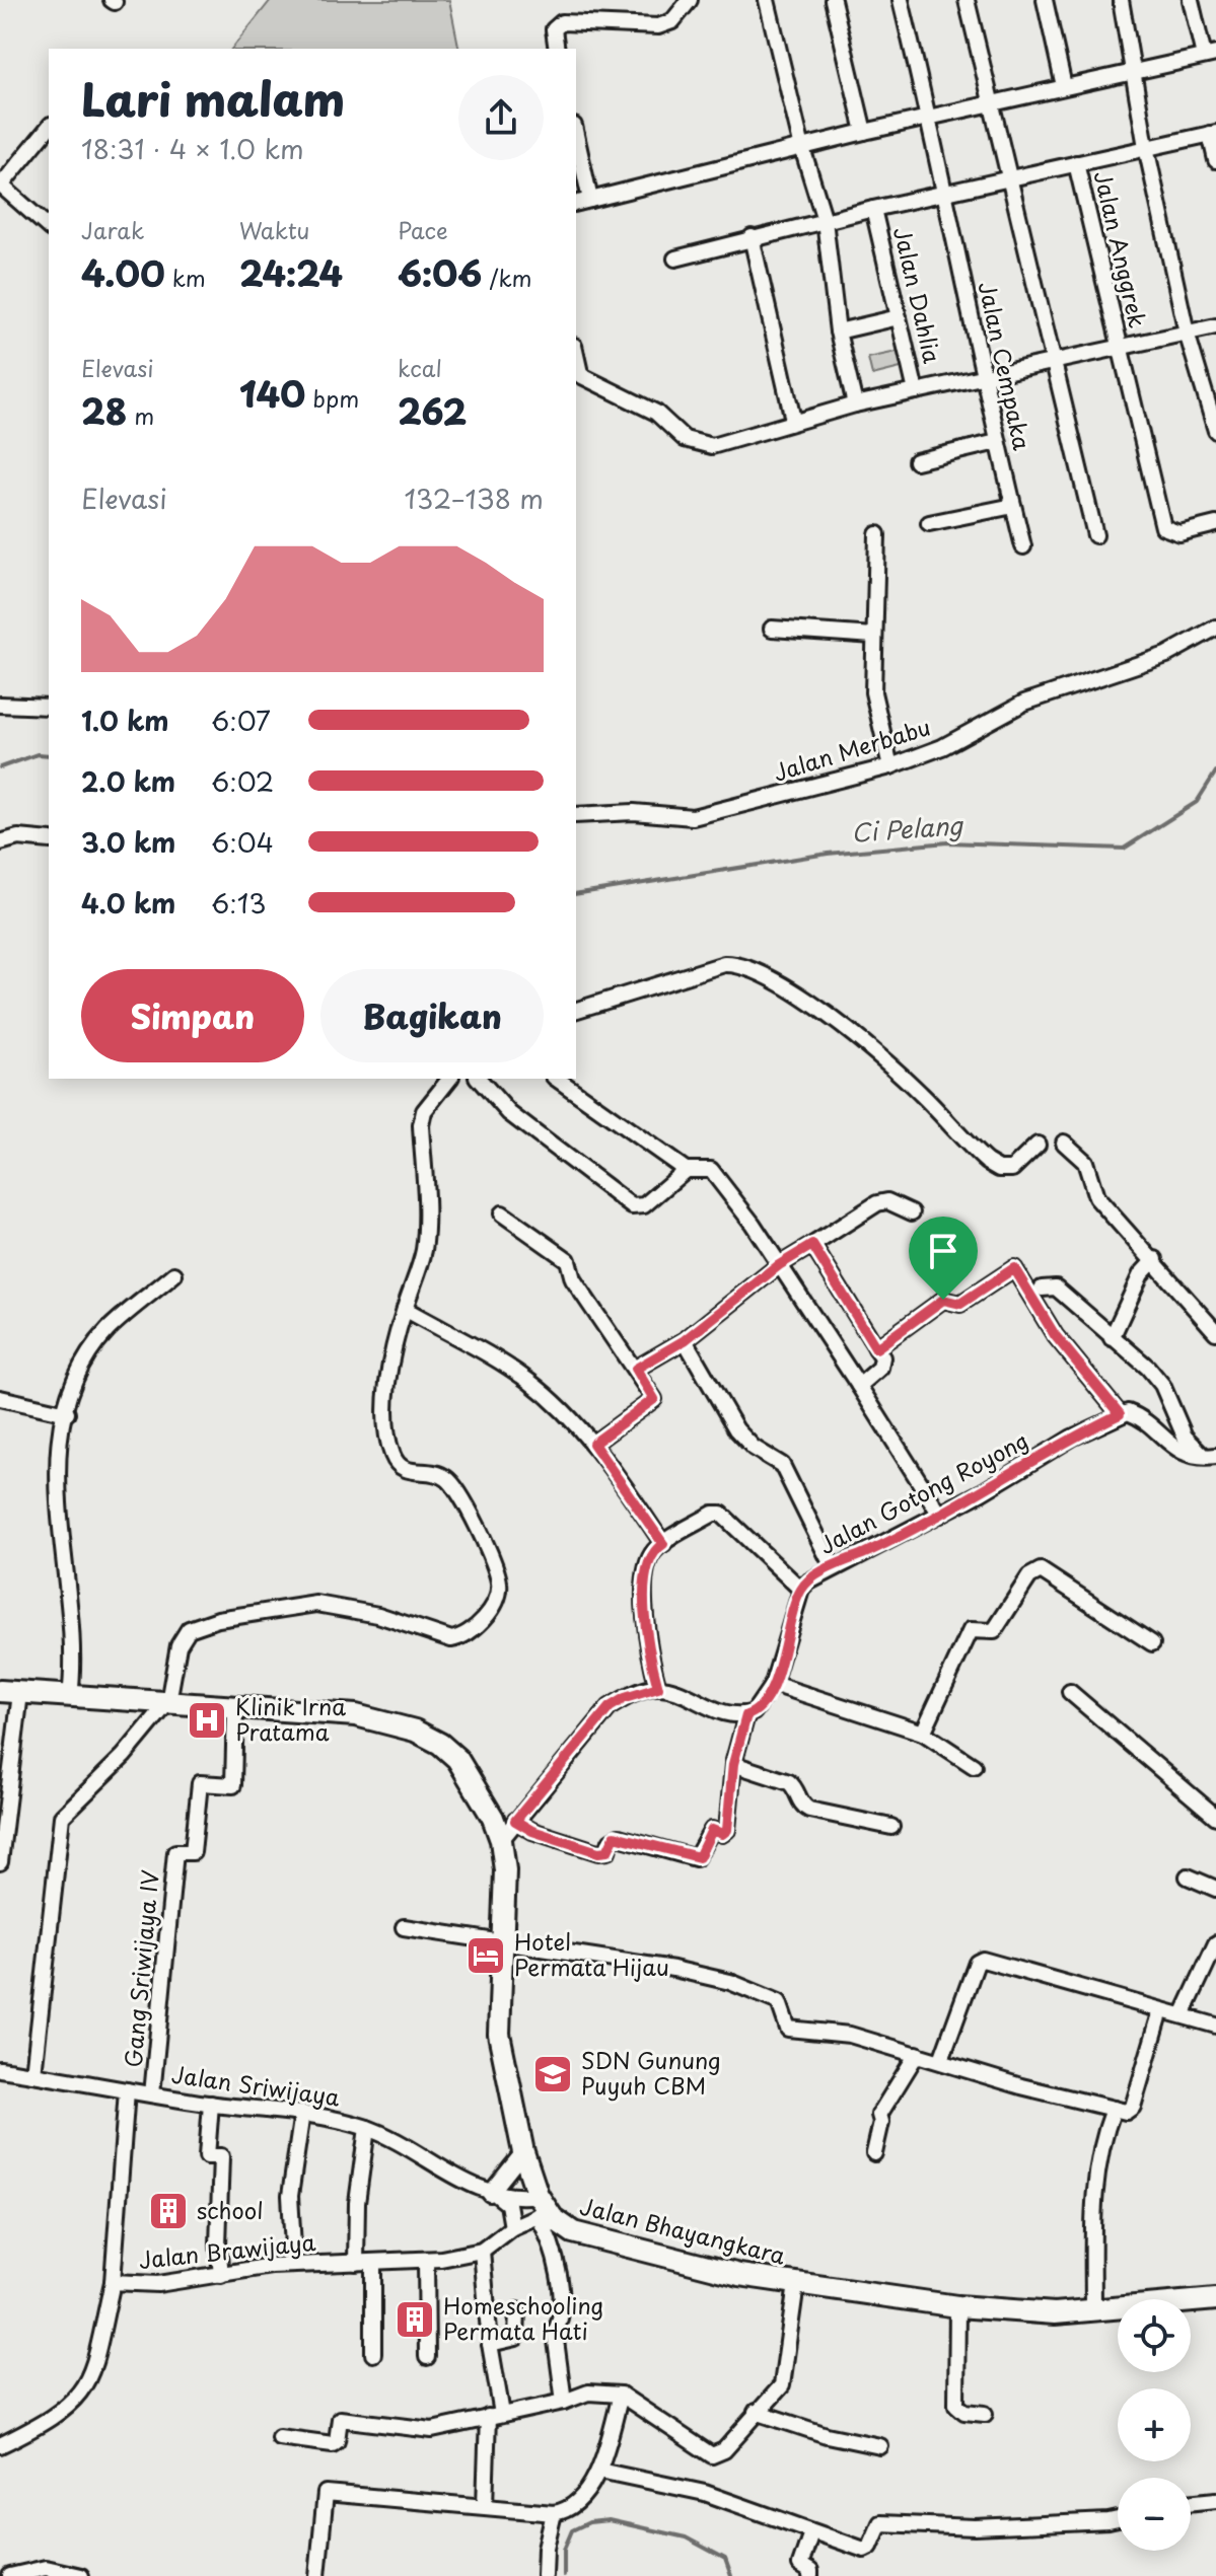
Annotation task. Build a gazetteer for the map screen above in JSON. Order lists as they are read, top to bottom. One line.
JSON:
{"streets":{"highway":["Jalan Bhayangkara"],"street":["Jalan Anggrek","Jalan Dahlia","Jalan Cempaka","Jalan Merbabu","Jalan Gotong Royong","Gang Sriwijaya IV","Jalan Sriwijaya","Jalan Brawijaya"]},"crossings":[["Gang Sriwijaya IV","Jalan Sriwijaya"],["Jalan Bhayangkara","Jalan Brawijaya"]],"water":["Ci Pelang"],"places":{"hospital":["Klinik Irna Pratama"],"hotel":["Hotel Permata Hijau"],"school or university":["SDN Gunung Puyuh CBM"],"building":["school","Homeschooling Permata Hati"]},"page":{"heading":["Lari malam","18:31 · 4 × 1.0 km"],"stats":[["Jarak","4.00 km"],["Waktu","24:24"],["Pace","6:06 /km"],["Elevasi","28 m"],["140 bpm"],["kcal","262"]],"chart":["Elevasi","132–138 m"],"list":[{"name":"1.0 km","note":"6:07"},{"name":"2.0 km","note":"6:02"},{"name":"3.0 km","note":"6:04"},{"name":"4.0 km","note":"6:13"}],"buttons":["Simpan","Bagikan"],"map_buttons":["+","−"]}}
